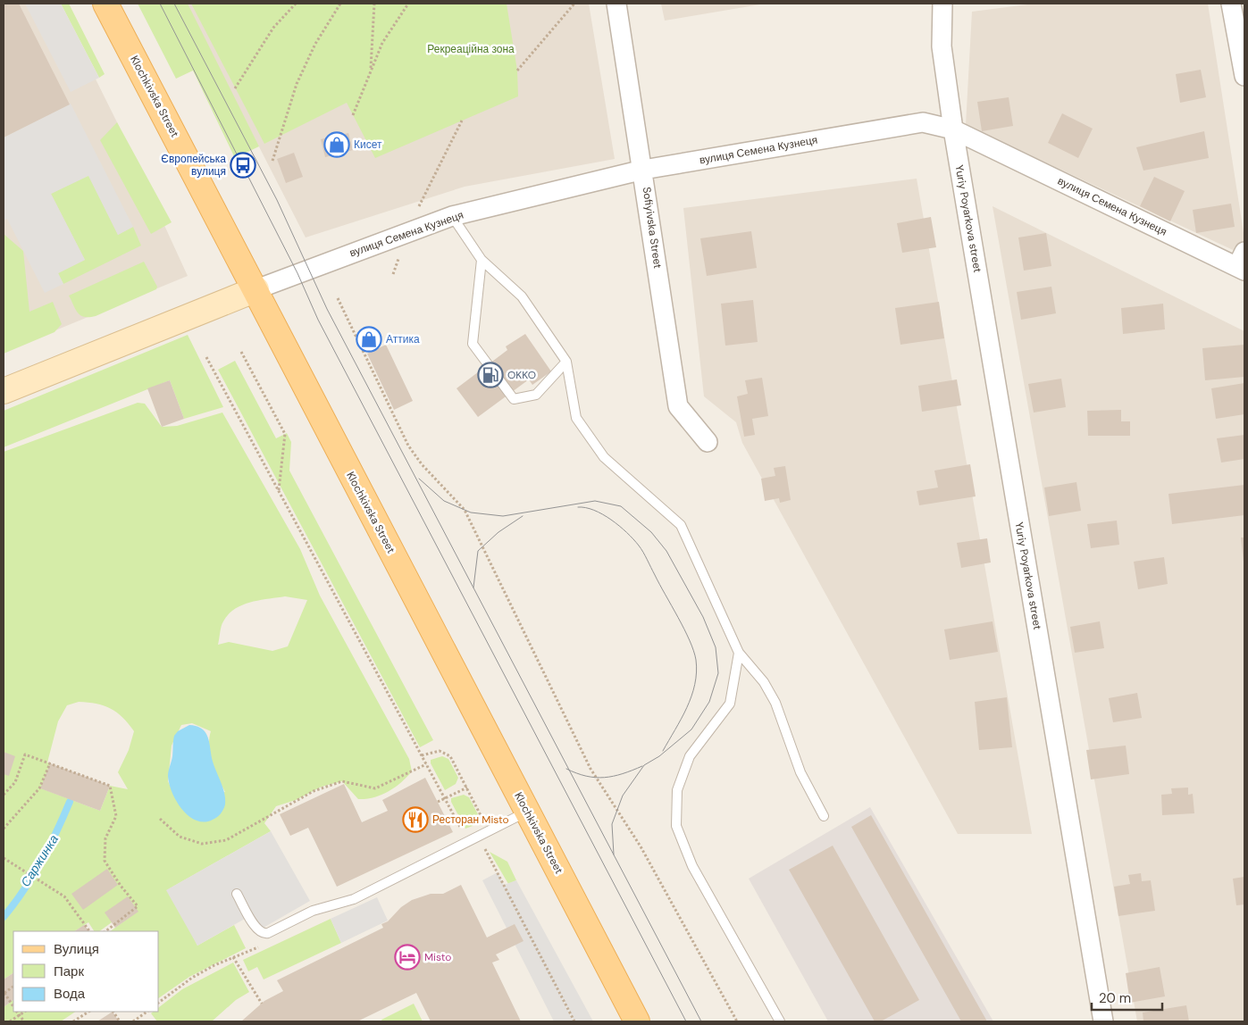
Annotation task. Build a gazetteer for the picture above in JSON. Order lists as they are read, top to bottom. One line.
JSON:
{"streets":{"main road":["Klochkivska Street"],"street":["вулиця Семена Кузнеця","Yuriy Poyarkova street","Sofiyivska Street"]},"crossings":[["Klochkivska Street","вулиця Семена Кузнеця"],["вулиця Семена Кузнеця","Yuriy Poyarkova street"],["вулиця Семена Кузнеця","Sofiyivska Street"]],"water":["Саржинка"],"parks":["Рекреаційна зона"],"places":{"shop":["Кисет","Аттика"],"bus stop":["Європейська вулиця"],"fuel station":["OKKO"],"restaurant":["Ресторан Misto"],"hotel":["Misto"]},"legend":["Вулиця","Парк","Вода"],"scale_bar":"20 m"}
